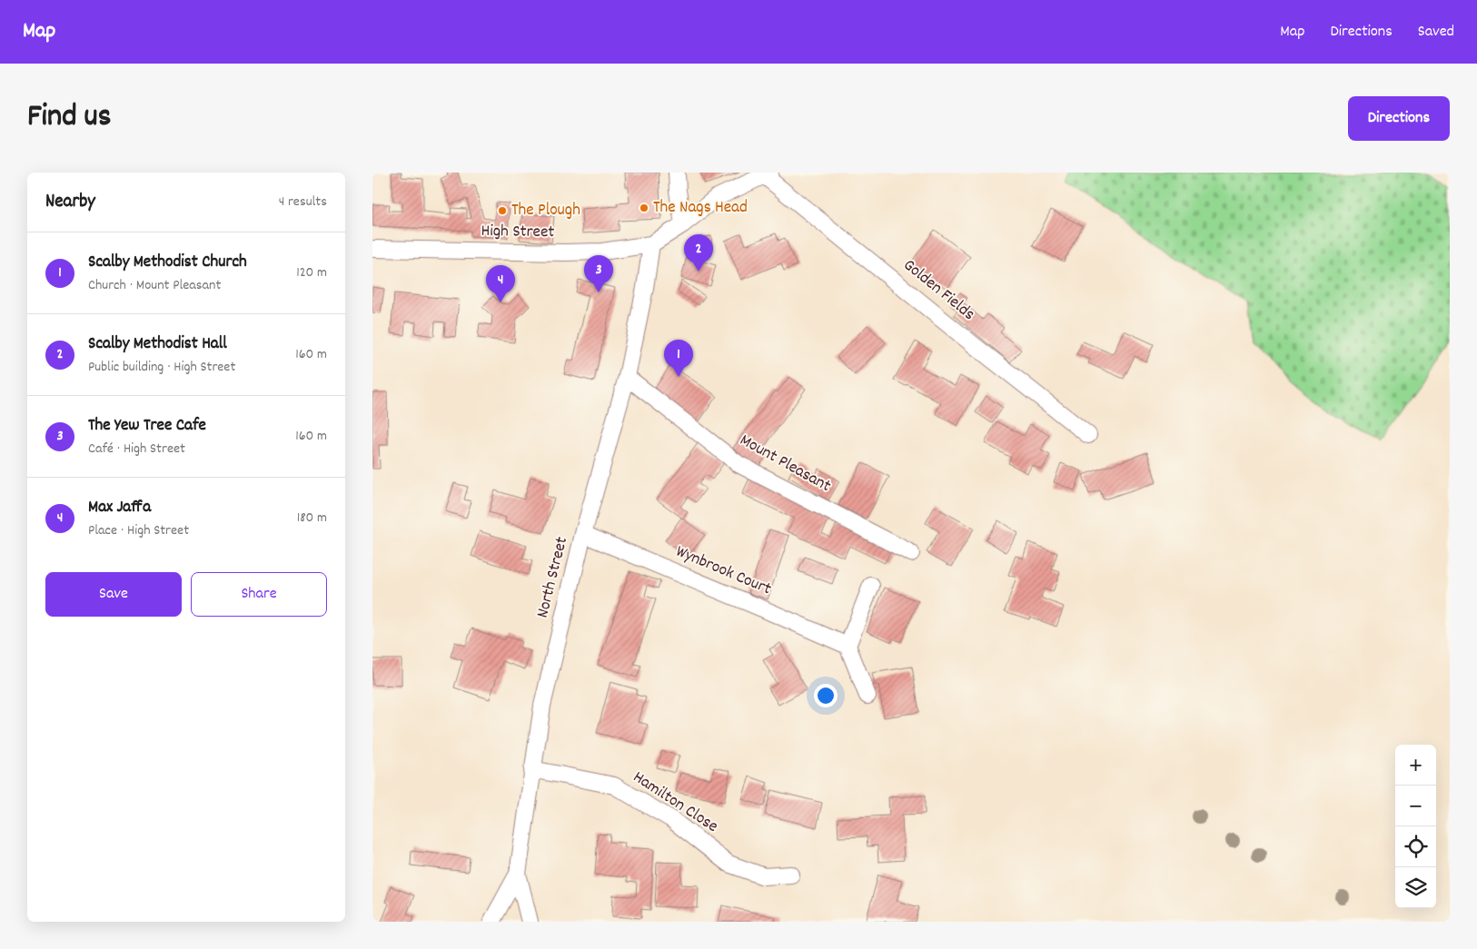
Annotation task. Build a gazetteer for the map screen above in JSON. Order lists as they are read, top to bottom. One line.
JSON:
{"streets":{"street":["High Street","Golden Fields","Mount Pleasant","Wynbrook Court","North Street","Hamilton Close"]},"crossings":[["High Street","Golden Fields"],["High Street","North Street"],["Mount Pleasant","North Street"],["Wynbrook Court","North Street"],["North Street","Hamilton Close"]],"places":["The Nags Head","The Plough"],"page":{"header":"Map","nav":["Map","Directions","Saved"],"title":"Find us","buttons":["Directions",["Save","Share"]],"heading":["Nearby","4 results"],"list":[{"mark":"1","name":"Scalby Methodist Church","note":"Church · Mount Pleasant","value":"120 m"},{"mark":"2","name":"Scalby Methodist Hall","note":"Public building · High Street","value":"160 m"},{"mark":"3","name":"The Yew Tree Cafe","note":"Café · High Street","value":"160 m"},{"mark":"4","name":"Max Jaffa","note":"Place · High Street","value":"180 m"}],"pins":["2","3","4","1"],"map_buttons":["+","−"]}}
